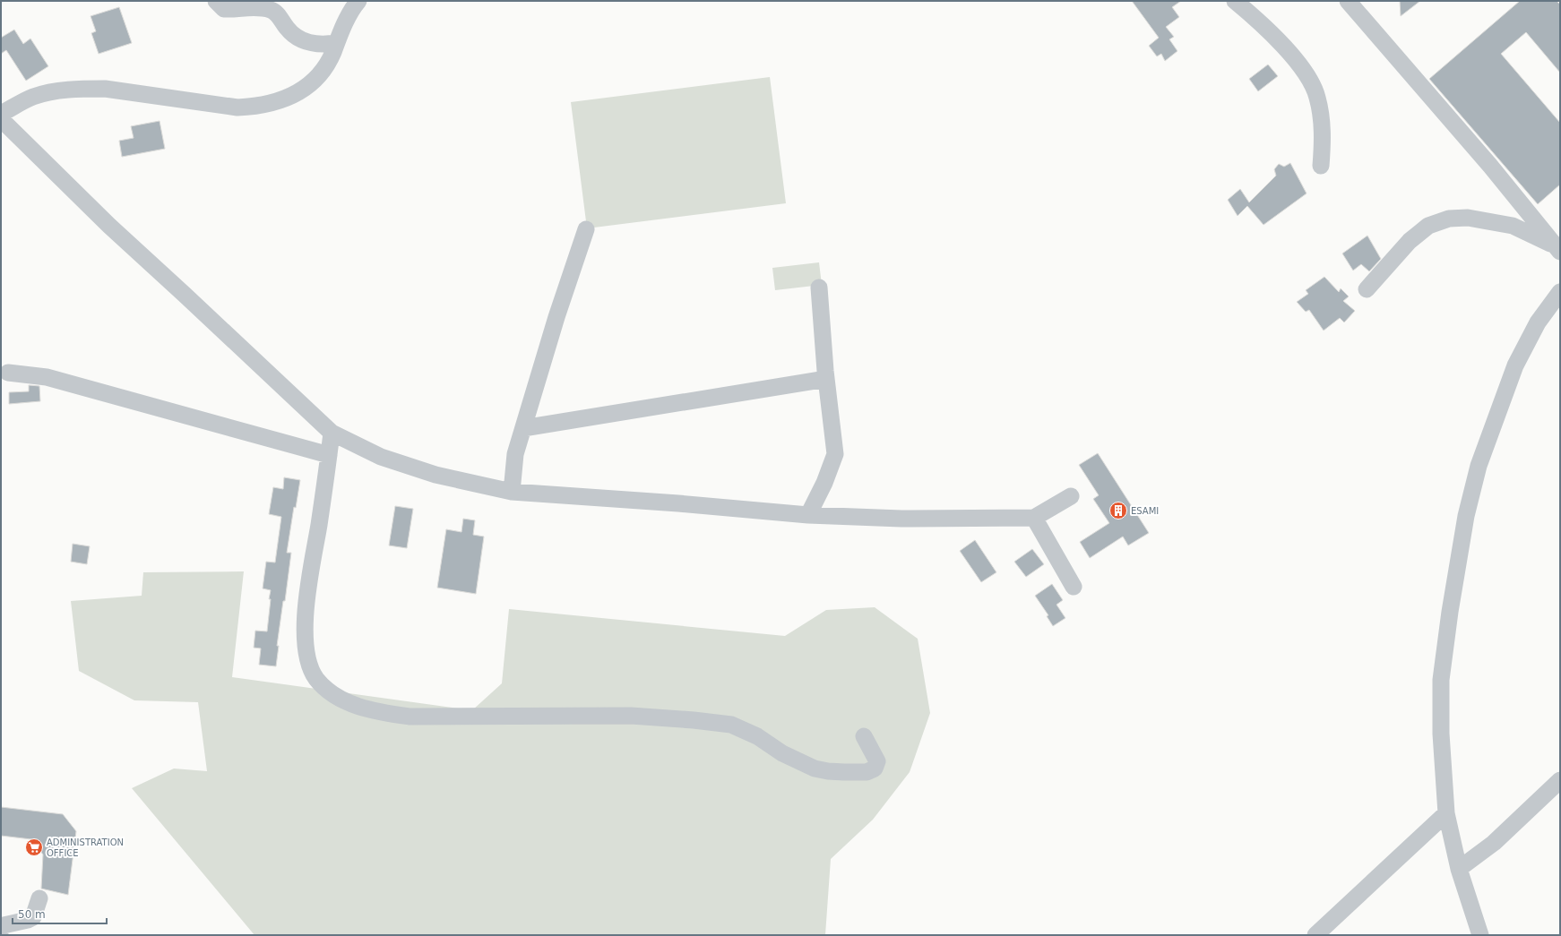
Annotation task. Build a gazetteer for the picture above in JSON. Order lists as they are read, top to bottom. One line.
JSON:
{"places":{"building":["ESAMI"],"supermarket":["ADMINISTRATION OFFICE"]},"scale_bar":"50 m"}
